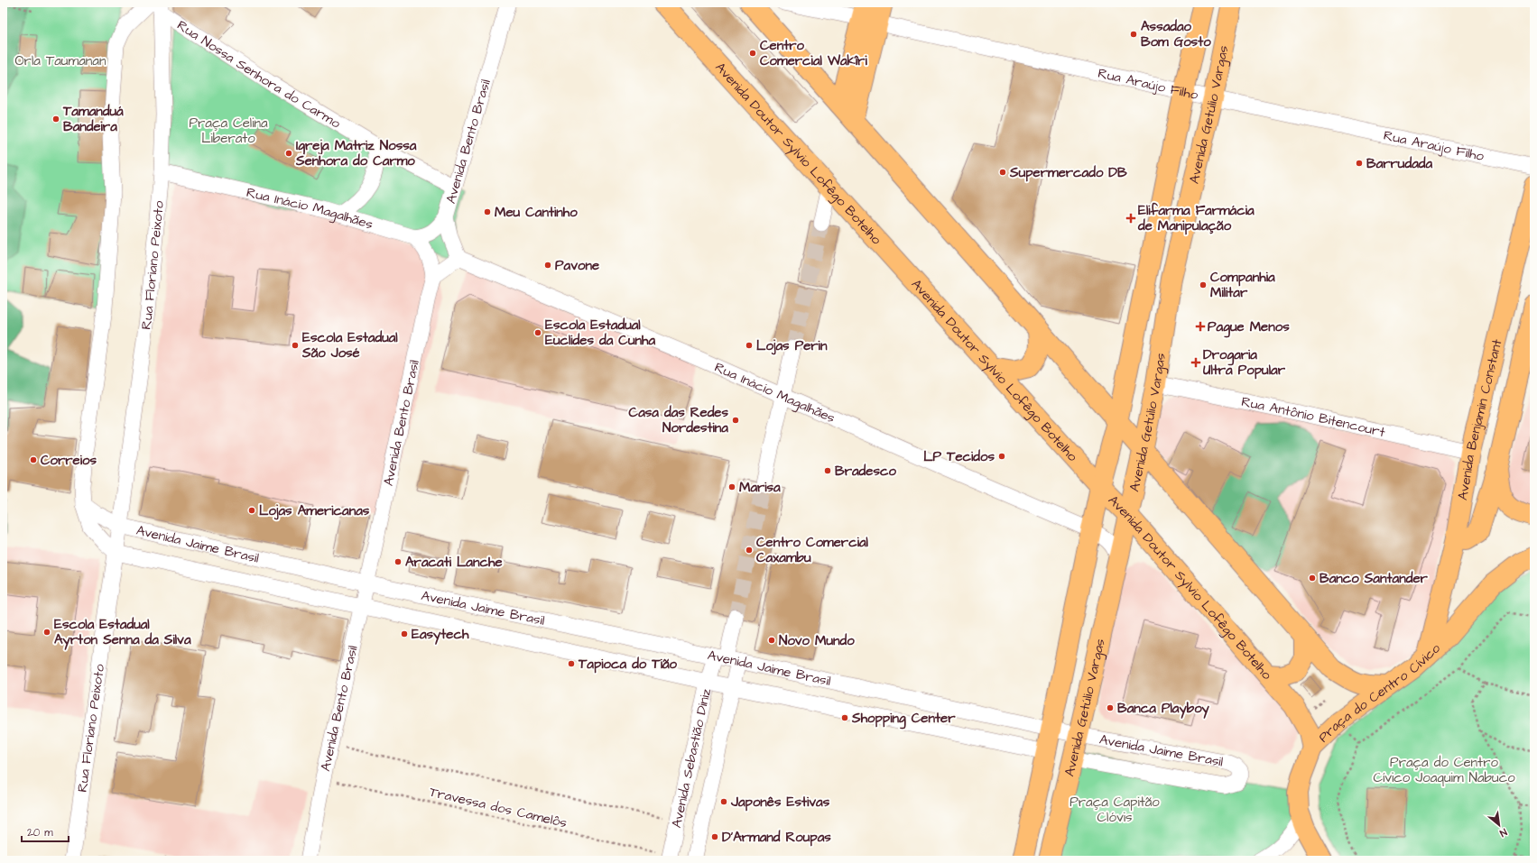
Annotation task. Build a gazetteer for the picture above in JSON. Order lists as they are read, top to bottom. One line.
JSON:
{"streets":{"main road":["Avenida Getúlio Vargas","Avenida Doutor Sylvio Lofêgo Botelho","Avenida Benjamin Constant","Praça do Centro Cívico"],"street":["Rua Nossa Senhora do Carmo","Rua Araújo Filho","Avenida Bento Brasil","Rua Inácio Magalhães","Rua Floriano Peixoto","Rua Antônio Bitencourt","Avenida Jaime Brasil","Avenida Sebastião Diniz"],"path":["Travessa dos Camelôs"]},"crossings":[["Rua Nossa Senhora do Carmo","Avenida Bento Brasil"],["Rua Nossa Senhora do Carmo","Rua Floriano Peixoto"],["Rua Araújo Filho","Avenida Getúlio Vargas"],["Avenida Getúlio Vargas","Avenida Doutor Sylvio Lofêgo Botelho"],["Avenida Getúlio Vargas","Rua Inácio Magalhães"],["Avenida Getúlio Vargas","Rua Antônio Bitencourt"],["Avenida Getúlio Vargas","Avenida Jaime Brasil"],["Avenida Bento Brasil","Rua Inácio Magalhães"],["Avenida Bento Brasil","Avenida Jaime Brasil"],["Avenida Bento Brasil","Travessa dos Camelôs"],["Avenida Doutor Sylvio Lofêgo Botelho","Praça do Centro Cívico"],["Rua Inácio Magalhães","Rua Floriano Peixoto"],["Rua Floriano Peixoto","Avenida Jaime Brasil"],["Rua Antônio Bitencourt","Avenida Benjamin Constant"],["Avenida Benjamin Constant","Praça do Centro Cívico"],["Avenida Jaime Brasil","Avenida Sebastião Diniz"],["Avenida Sebastião Diniz","Travessa dos Camelôs"]],"parks":["Orla Taumanan","Praça Celina Liberato","Praça do Centro Cívico Joaquim Nabuco","Praça Capitão Clóvis"],"places":{"other":["Assadao Bom Gosto","Centro Comercial Wakîri","Tamanduá Bandeira","Igreja Matriz Nossa Senhora do Carmo","Barrudada","Supermercado DB","Meu Cantinho","Pavone","Companhia Militar","Escola Estadual Euclides da Cunha","Escola Estadual São José","Lojas Perin","Casa das Redes Nordestina","LP Tecidos","Correios","Bradesco","Marisa","Lojas Americanas","Centro Comercial Caxambu","Aracati Lanche","Banco Santander","Escola Estadual Ayrton Senna da Silva","Easytech","Novo Mundo","Tapioca do Tião","Banca Playboy","Shopping Center","Japonês Estivas","D'Armand Roupas"],"health":["Elifarma Farmácia de Manipulação","Pague Menos","Drogaria Ultra Popular"]},"scale_bar":"20 m","north":"bottom right"}
